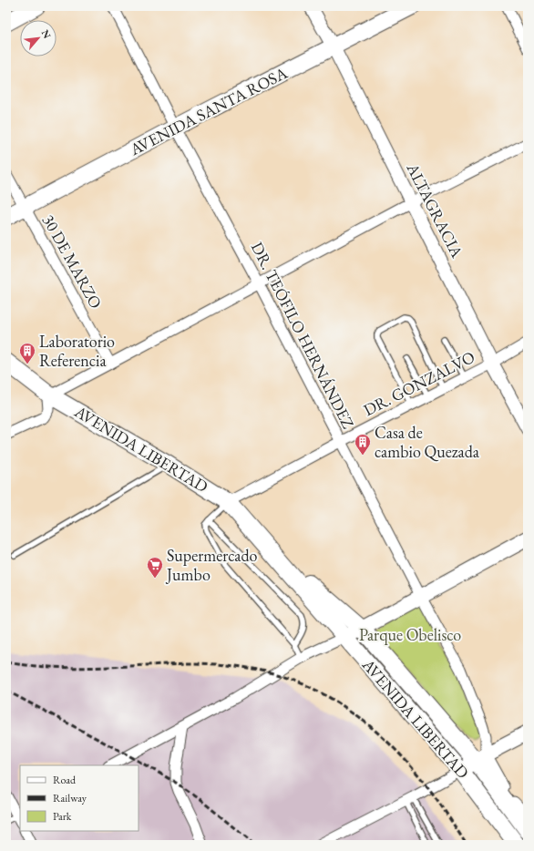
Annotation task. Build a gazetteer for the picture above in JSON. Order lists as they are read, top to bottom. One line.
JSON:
{"streets":{"main road":["AVENIDA SANTA ROSA","AVENIDA LIBERTAD"],"street":["ALTAGRACIA","30 DE MARZO","DR. TEÓFILO HERNÁNDEZ","DR. GONZALVO"]},"crossings":[["AVENIDA SANTA ROSA","ALTAGRACIA"],["AVENIDA SANTA ROSA","30 DE MARZO"],["AVENIDA SANTA ROSA","DR. TEÓFILO HERNÁNDEZ"],["ALTAGRACIA","DR. GONZALVO"],["DR. TEÓFILO HERNÁNDEZ","DR. GONZALVO"],["DR. TEÓFILO HERNÁNDEZ","AVENIDA LIBERTAD"],["DR. GONZALVO","AVENIDA LIBERTAD"]],"parks":["Parque Obelisco"],"places":{"building":["Laboratorio Referencia","Casa de cambio Quezada"],"supermarket":["Supermercado Jumbo"]},"legend":["Road","Railway","Park"],"north":"top right"}
